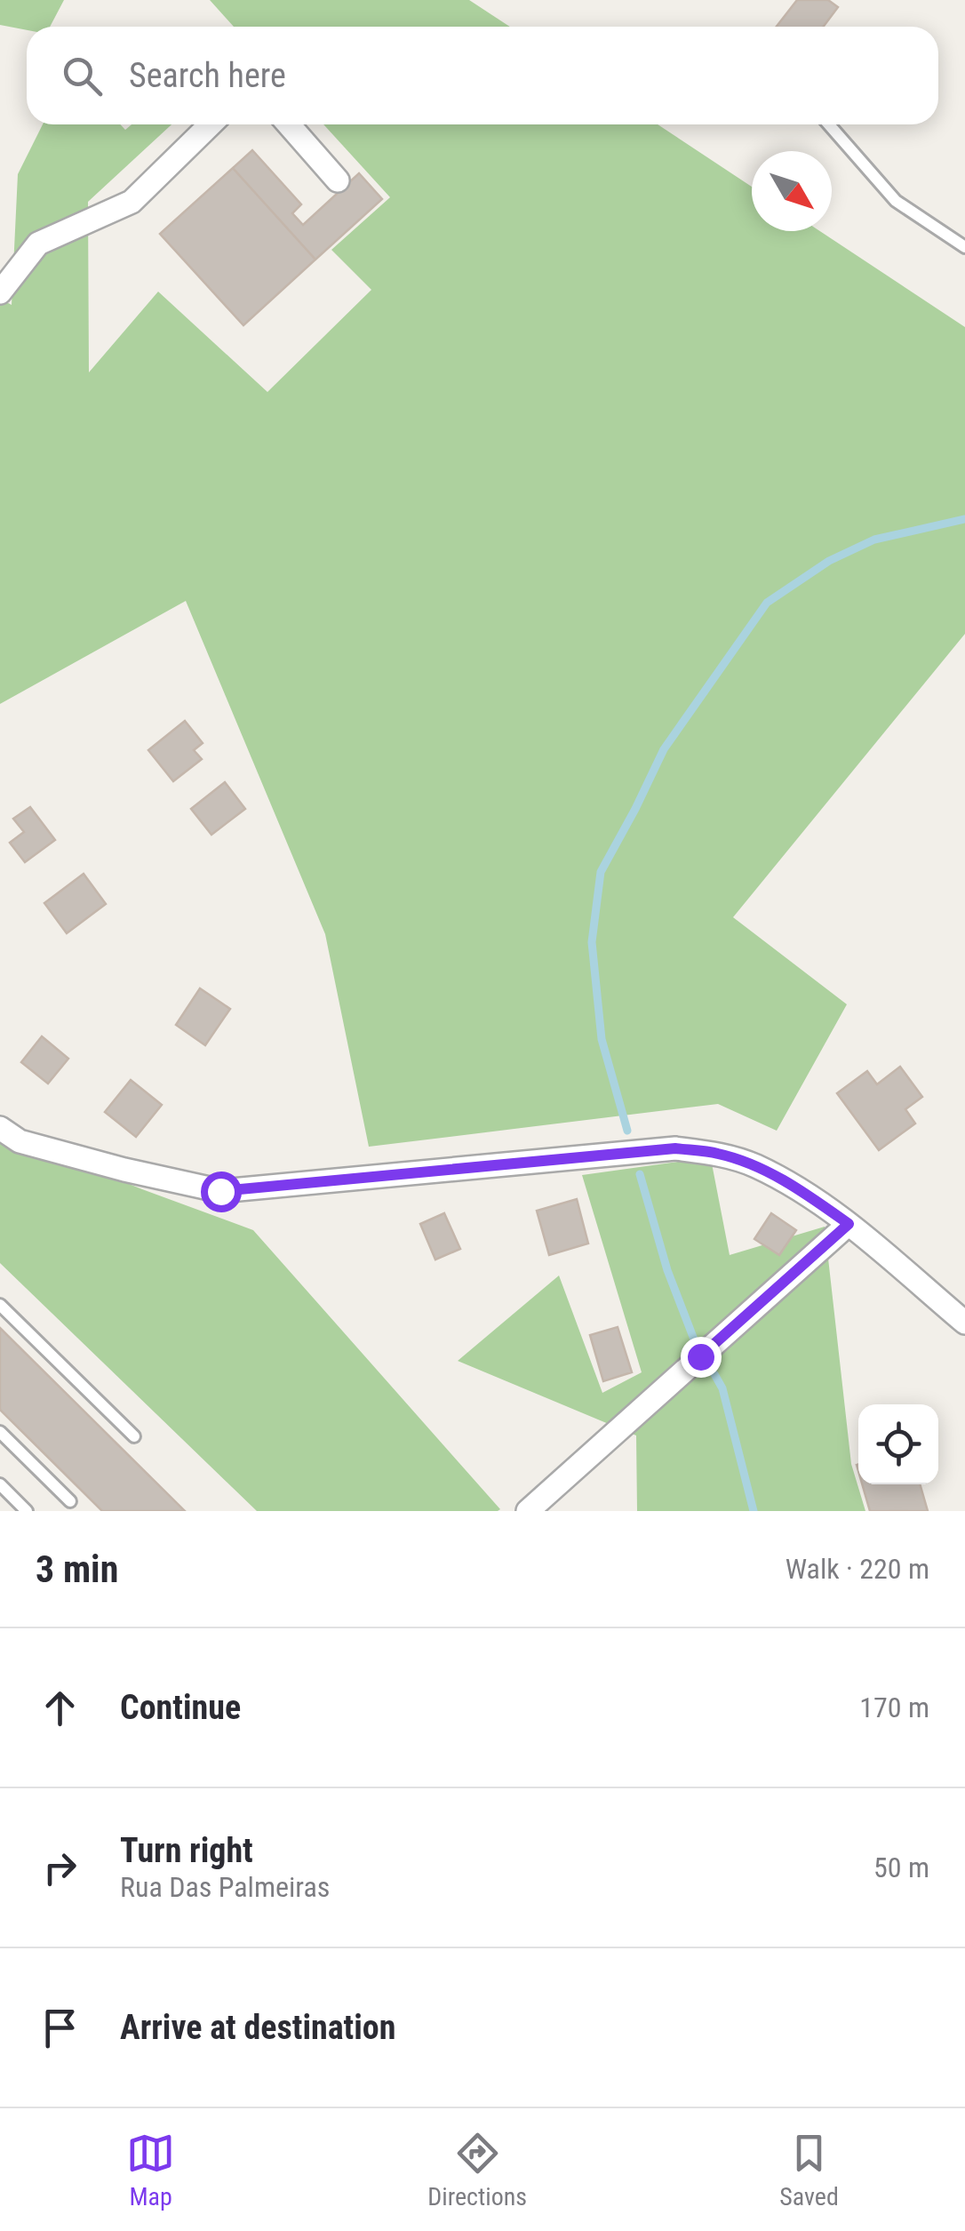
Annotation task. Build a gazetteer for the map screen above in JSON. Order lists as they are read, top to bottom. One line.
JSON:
{"north":"bottom right","page":{"search":"Search here","heading":["3 min","Walk · 220 m"],"list":[["Continue","170 m"],["Turn right","Rua Das Palmeiras","50 m"],"Arrive at destination"],"nav":["Map","Directions","Saved"]}}
